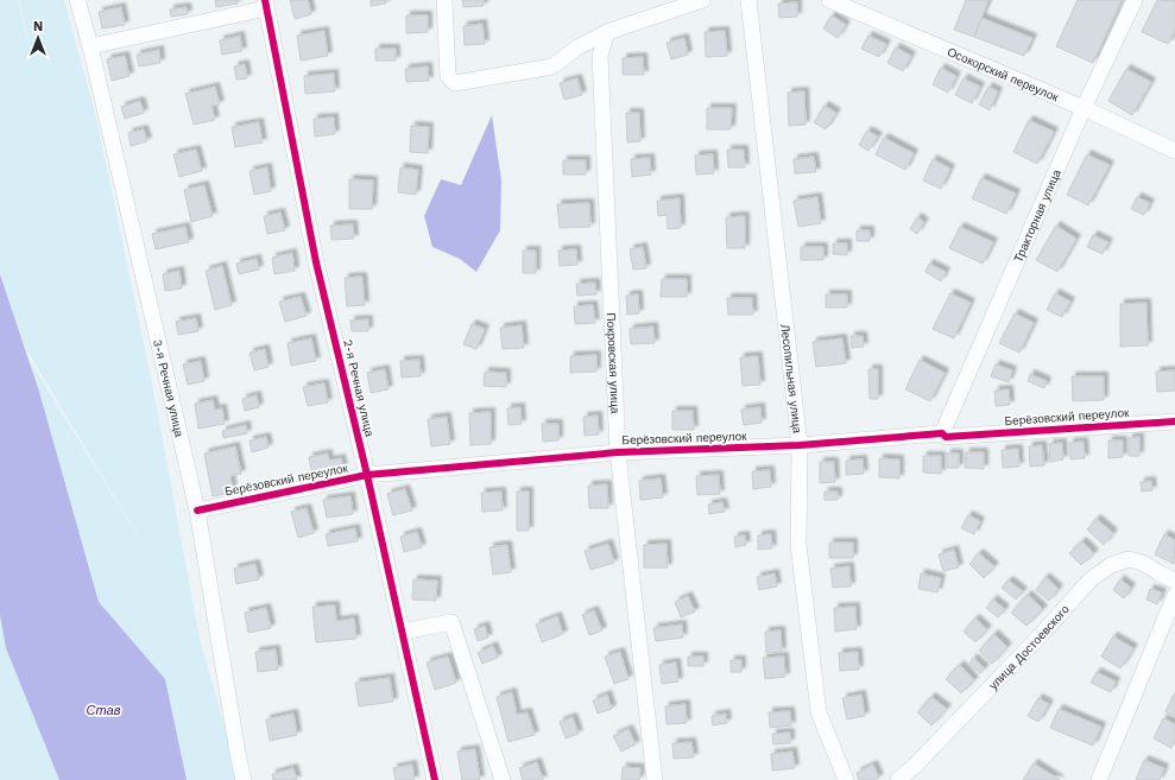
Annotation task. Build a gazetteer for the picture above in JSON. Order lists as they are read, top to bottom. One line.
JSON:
{"streets":{"street":["Осокорский переулок","Тракторная улица","Покровская улица","Лесопильная улица","3-я Речная улица","2-я Речная улица","Берёзовский переулок","улица Достоевского"]},"crossings":[["Осокорский переулок","Тракторная улица"],["Тракторная улица","Берёзовский переулок"],["Покровская улица","Берёзовский переулок"],["Лесопильная улица","Берёзовский переулок"],["3-я Речная улица","Берёзовский переулок"],["2-я Речная улица","Берёзовский переулок"]],"water":["Став"],"north":"top"}
